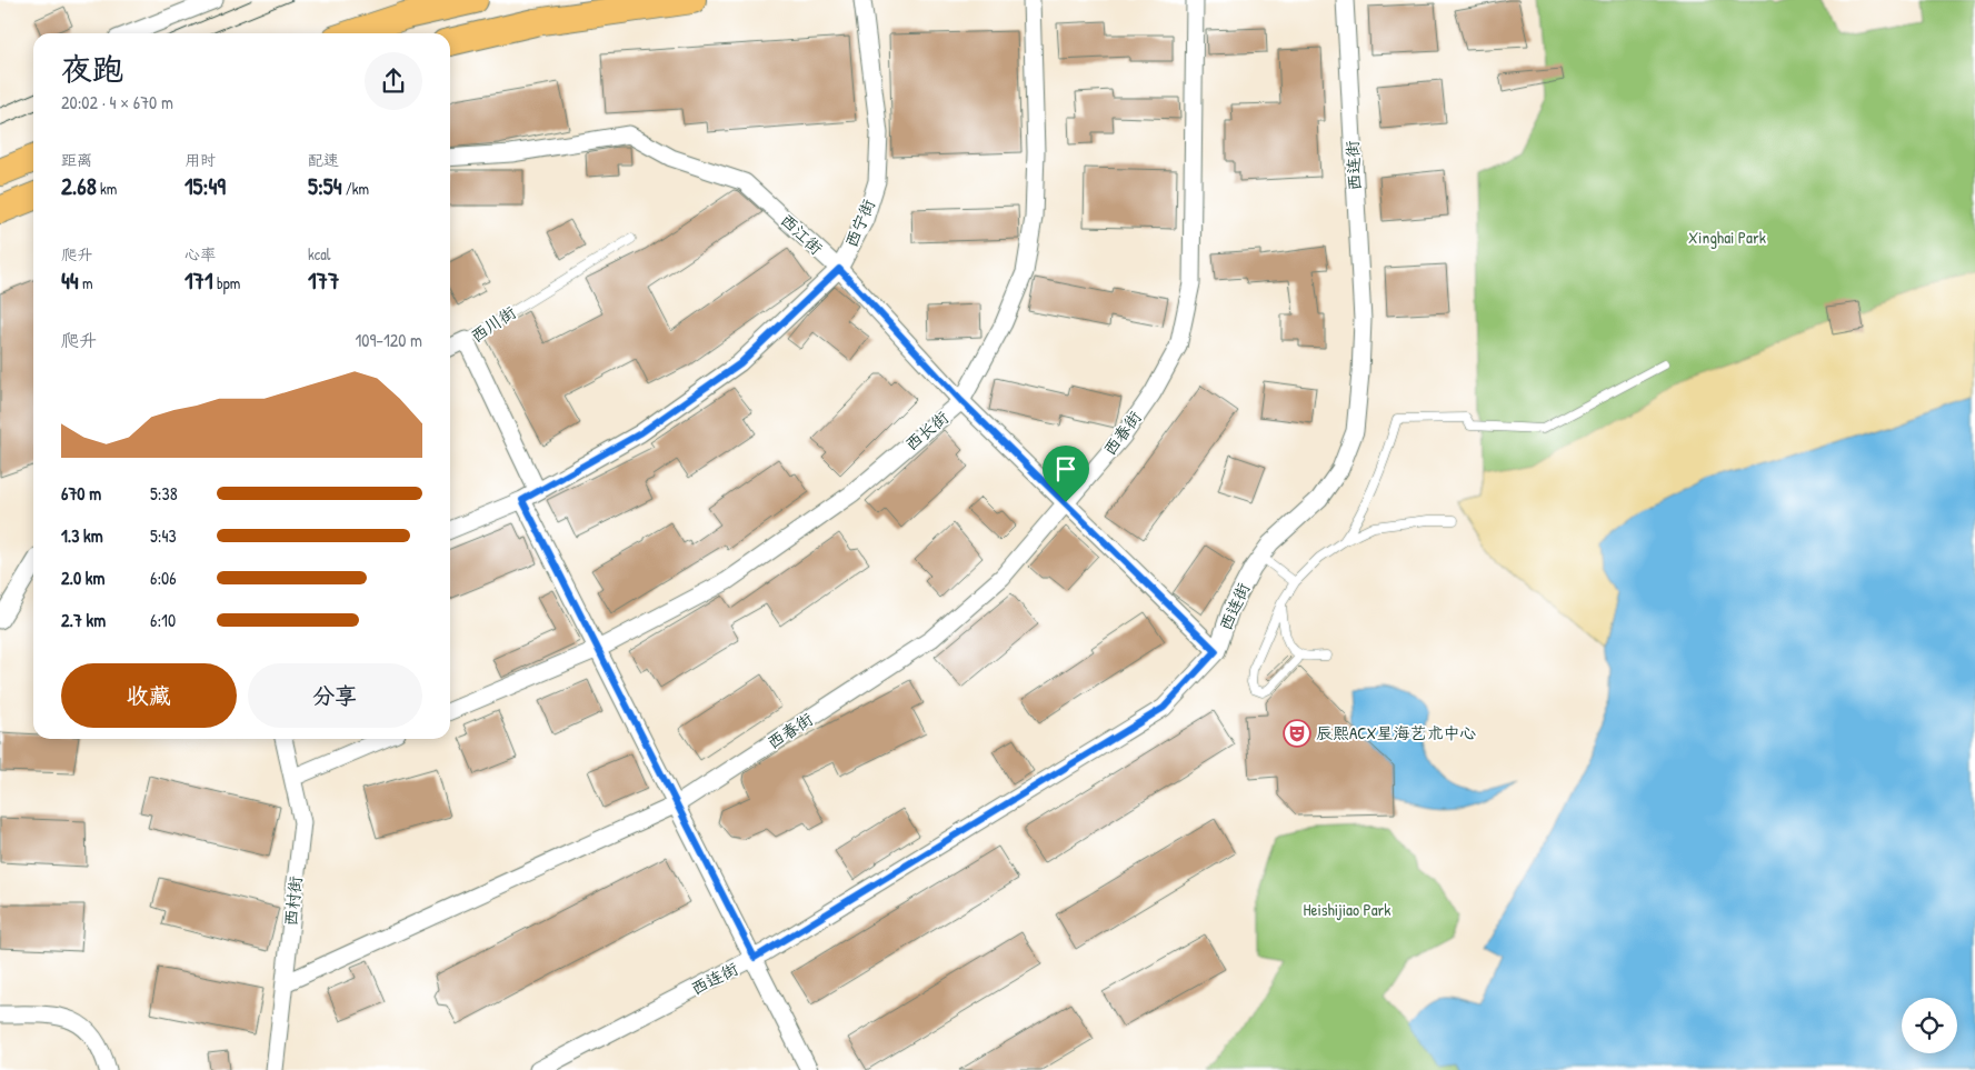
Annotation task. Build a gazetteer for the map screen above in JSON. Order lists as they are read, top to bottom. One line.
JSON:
{"streets":{"street":["西连街","西宁街","西江街","西川街","西长街","西春街","西村街"]},"crossings":[["西连街","西江街"],["西宁街","西江街"],["西宁街","西川街"],["西江街","西长街"],["西江街","西春街"],["西春街","西村街"]],"parks":["Xinghai Park","Heishijiao Park"],"places":{"theatre":["辰熙ACX星海艺术中心"]},"page":{"heading":["夜跑","20:02 · 4 × 670 m"],"stats":[["距离","2.68 km"],["用时","15:49"],["配速","5:54 /km"],["爬升","44 m"],["心率","171 bpm"],["kcal","177"]],"chart":["爬升","109–120 m"],"list":[{"name":"670 m","note":"5:38"},{"name":"1.3 km","note":"5:43"},{"name":"2.0 km","note":"6:06"},{"name":"2.7 km","note":"6:10"}],"buttons":["收藏","分享"]}}
